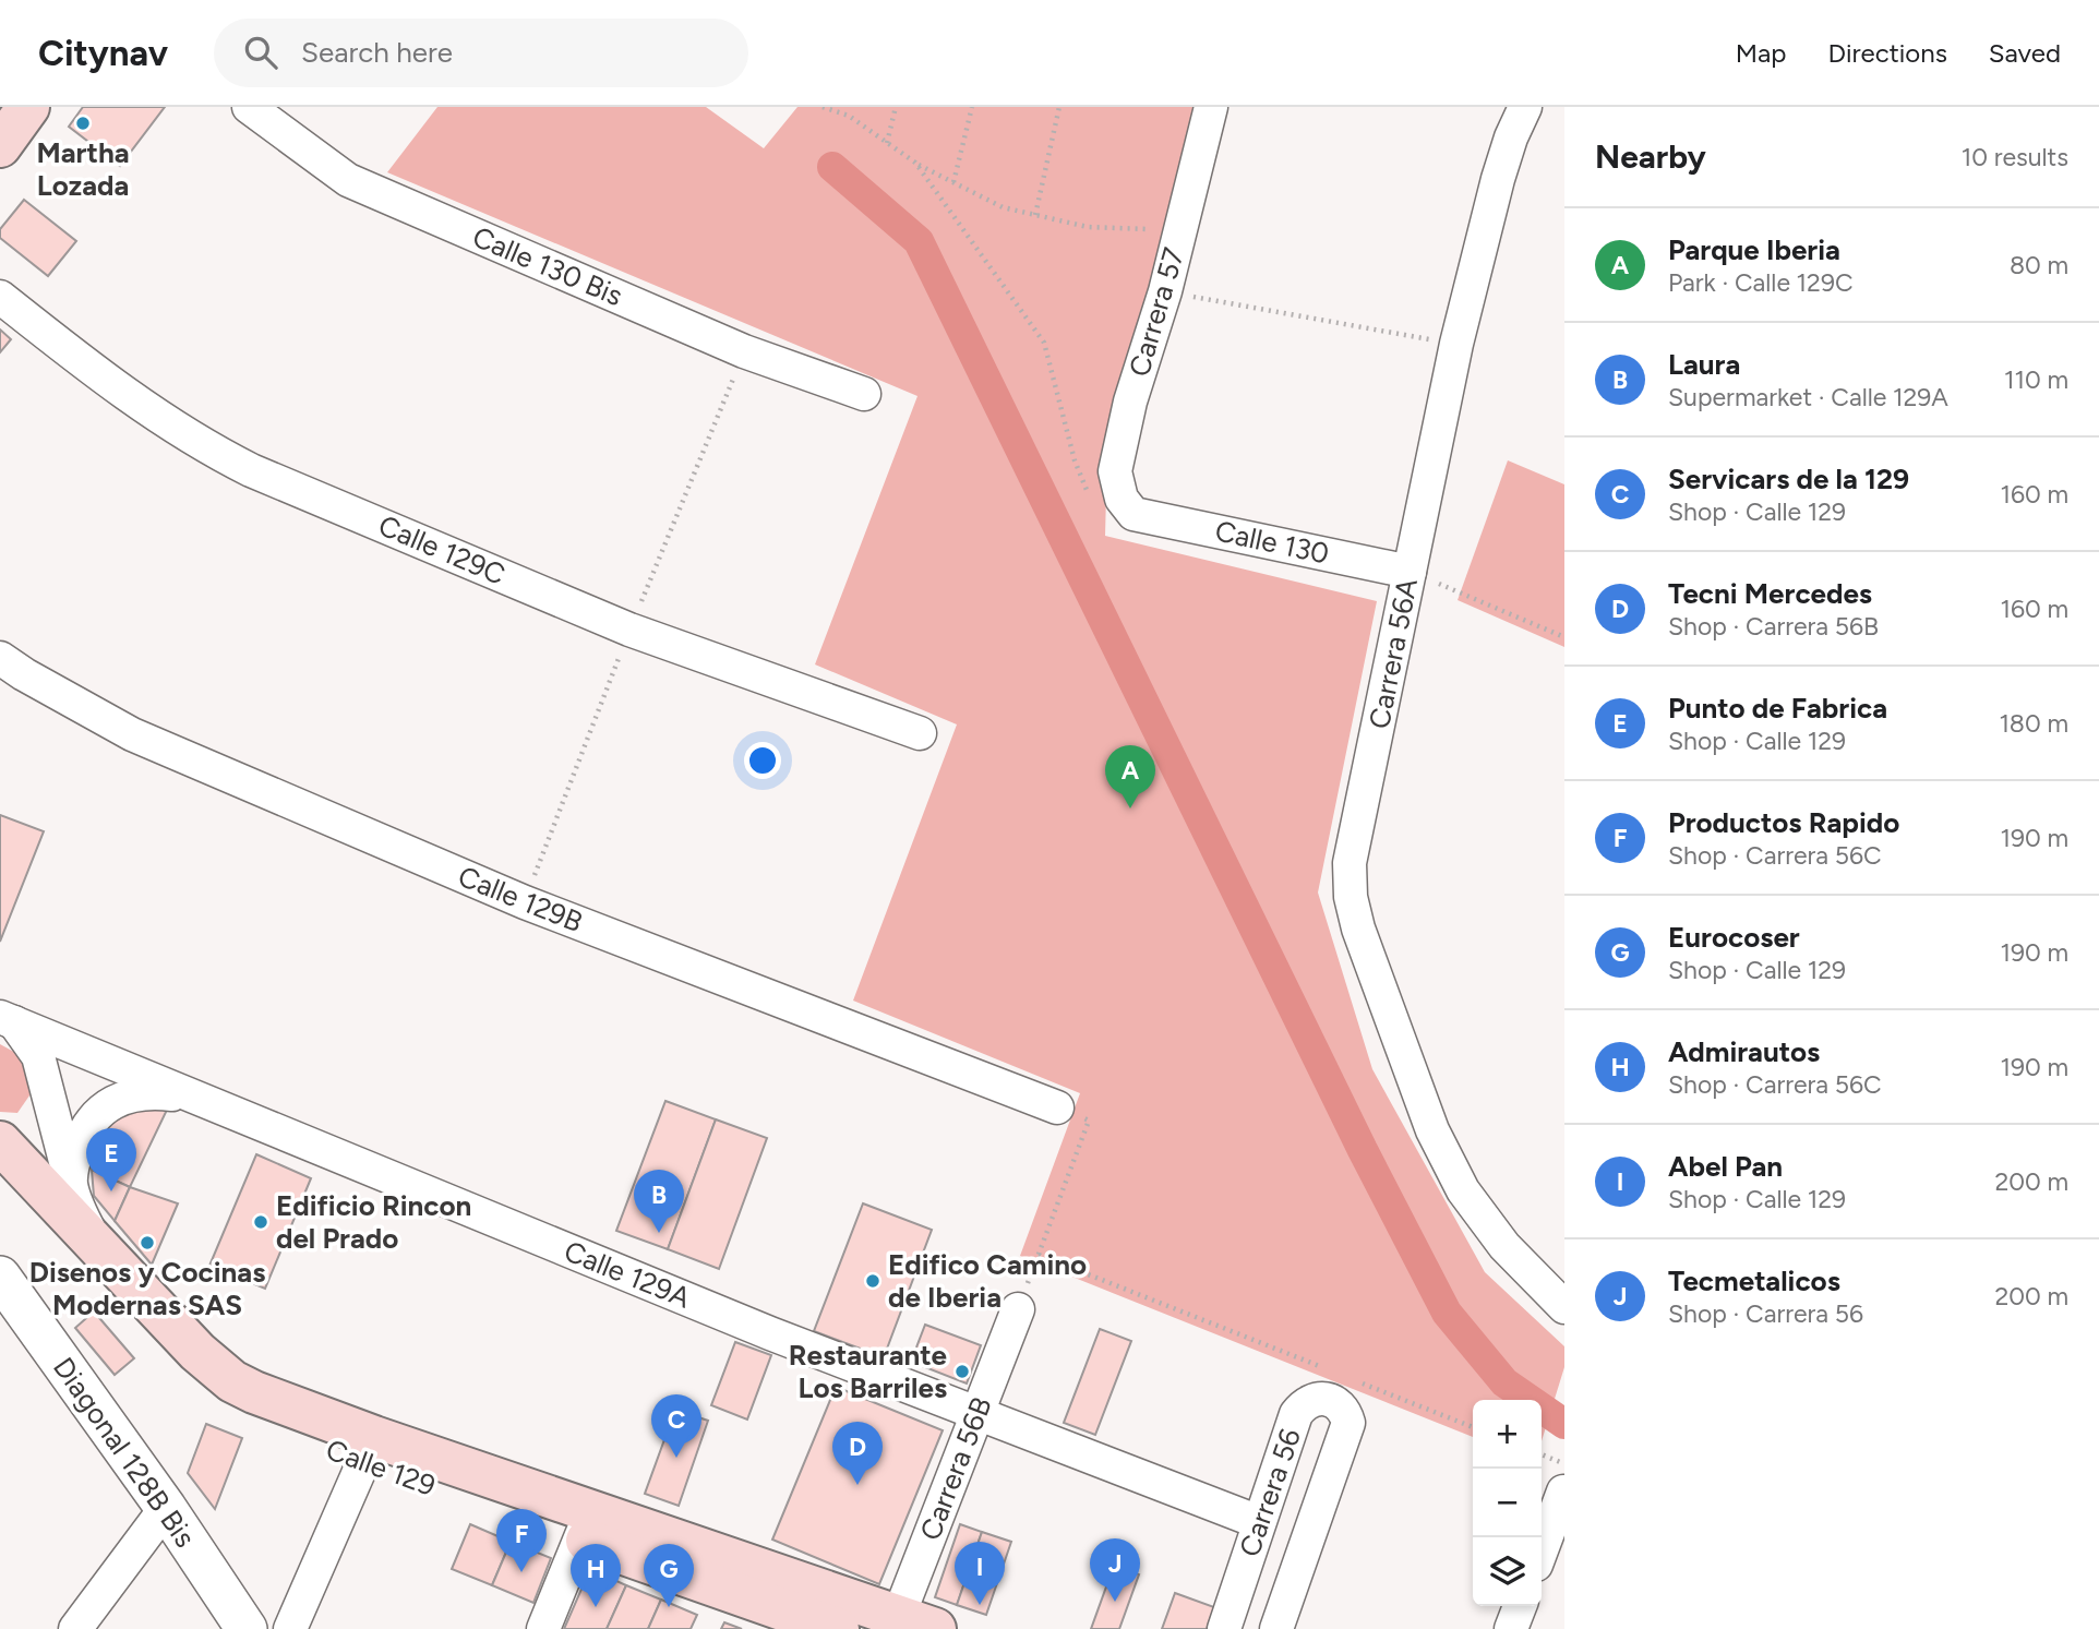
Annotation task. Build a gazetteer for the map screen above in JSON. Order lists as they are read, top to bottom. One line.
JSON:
{"streets":{"main road":["Calle 129"],"street":["Calle 130 Bis","Carrera 57","Calle 130","Calle 129C","Carrera 56A","Calle 129B","Calle 129A","Diagonal 128B Bis","Carrera 56B","Carrera 56"]},"crossings":[["Carrera 57","Calle 130"],["Calle 130","Carrera 56A"],["Calle 129A","Calle 129"],["Calle 129A","Carrera 56B"],["Calle 129A","Carrera 56"],["Calle 129","Carrera 56B"]],"places":["Martha Lozada","Edificio Rincon del Prado","Disenos y Cocinas Modernas SAS","Edifico Camino de Iberia","Restaurante Los Barriles"],"page":{"header":"Citynav","search":"Search here","nav":["Map","Directions","Saved"],"heading":["Nearby","10 results"],"list":[{"mark":"A","name":"Parque Iberia","note":"Park · Calle 129C","value":"80 m"},{"mark":"B","name":"Laura","note":"Supermarket · Calle 129A","value":"110 m"},{"mark":"C","name":"Servicars de la 129","note":"Shop · Calle 129","value":"160 m"},{"mark":"D","name":"Tecni Mercedes","note":"Shop · Carrera 56B","value":"160 m"},{"mark":"E","name":"Punto de Fabrica","note":"Shop · Calle 129","value":"180 m"},{"mark":"F","name":"Productos Rapido","note":"Shop · Carrera 56C","value":"190 m"},{"mark":"G","name":"Eurocoser","note":"Shop · Calle 129","value":"190 m"},{"mark":"H","name":"Admirautos","note":"Shop · Carrera 56C","value":"190 m"},{"mark":"I","name":"Abel Pan","note":"Shop · Calle 129","value":"200 m"},{"mark":"J","name":"Tecmetalicos","note":"Shop · Carrera 56","value":"200 m"}],"pins":["A","E","B","C","D","F","J","I","G","H"],"map_buttons":["+","−"]}}
